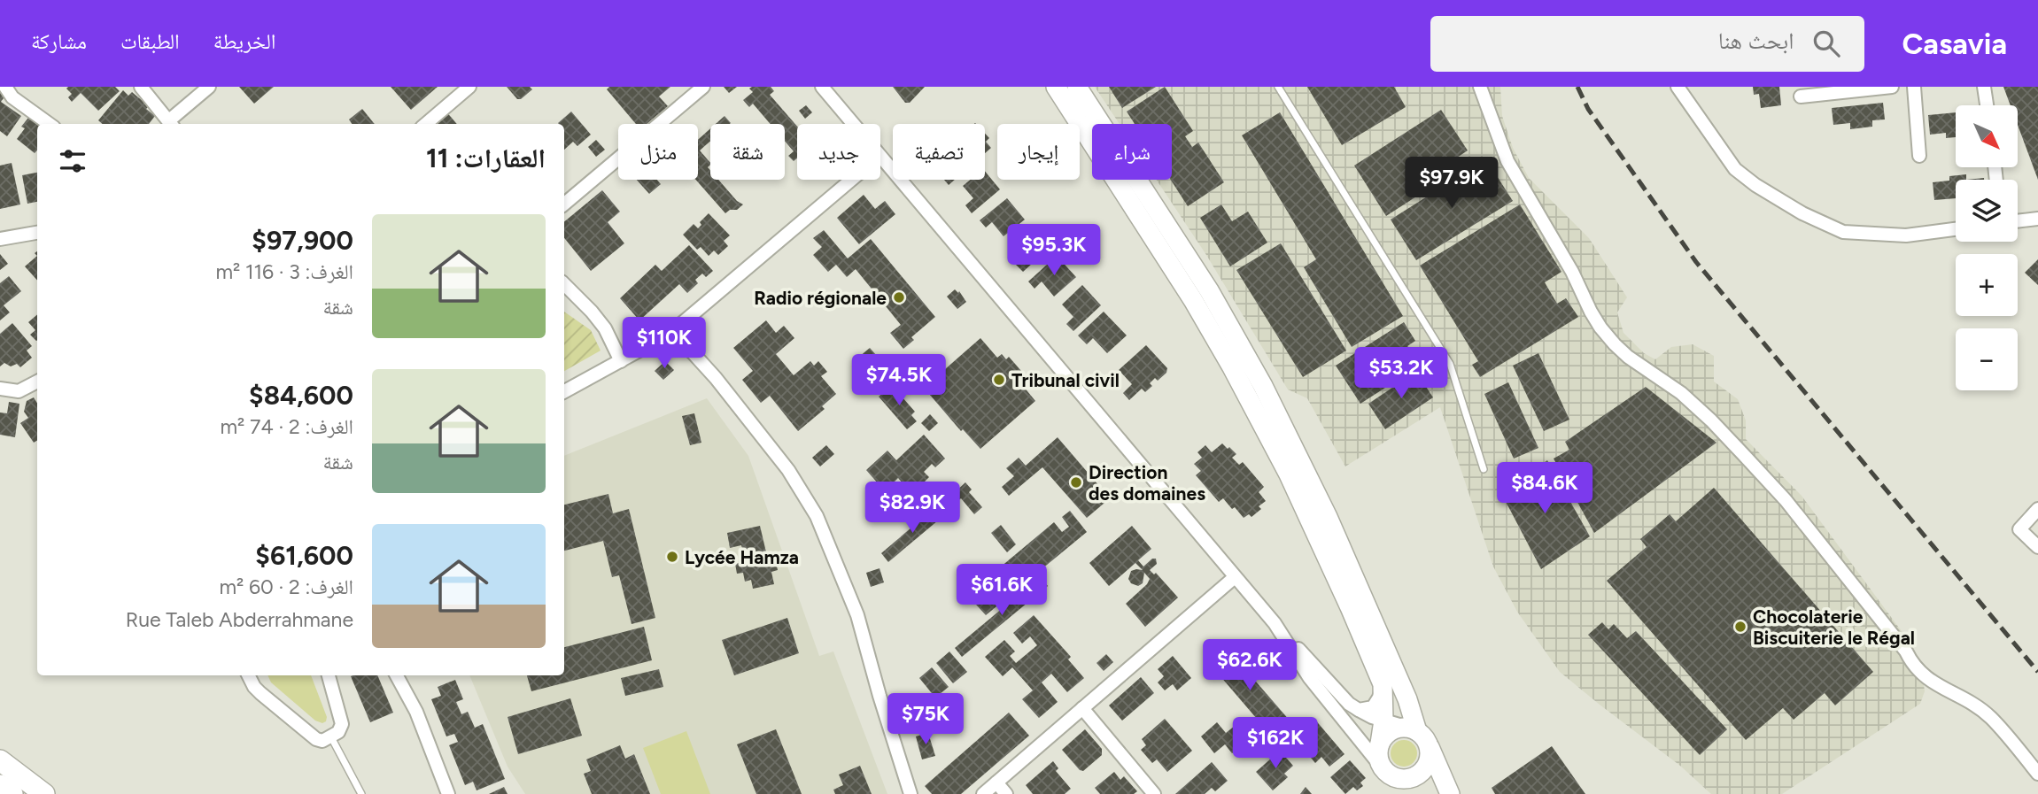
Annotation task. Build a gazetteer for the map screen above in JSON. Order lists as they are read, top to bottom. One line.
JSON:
{"places":["Radio régionale","Tribunal civil","Direction des domaines","Lycée Hamza","Chocolaterie Biscuiterie le Régal"],"north":"bottom right","page":{"header":"Casavia","search":"ابحث هنا","nav":["الخريطة","الطبقات","مشاركة"],"map_buttons":["+","−"],"chip":["شراء","إيجار","تصفية","جديد","شقة","منزل"],"heading":"العقارات: 11","price":["$97.9K","$95.3K","$110K","$53.2K","$74.5K","$84.6K","$82.9K","$61.6K","$62.6K","$75K","$162K"],"list":[{"name":"$97,900","note":"الغرف: 3 · 116 m² · شقة"},{"name":"$84,600","note":"الغرف: 2 · 74 m² · شقة"},{"name":"$61,600","note":"الغرف: 2 · 60 m² · Rue Taleb Abderrahmane"}]}}
